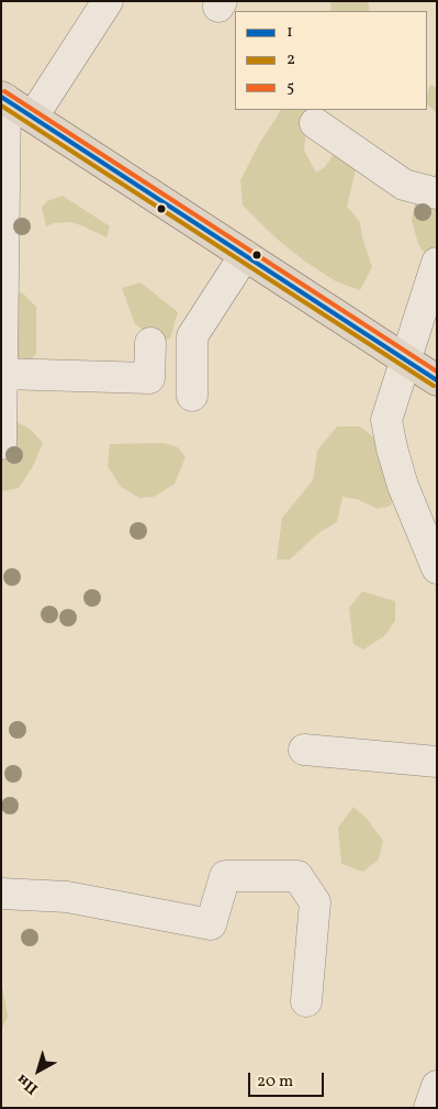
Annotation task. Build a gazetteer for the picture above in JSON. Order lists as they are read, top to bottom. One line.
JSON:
{"lines":["transit line 5","transit line 1","transit line 2"],"legend":["1","2","5"],"scale_bar":"20 m","north":"bottom left"}
